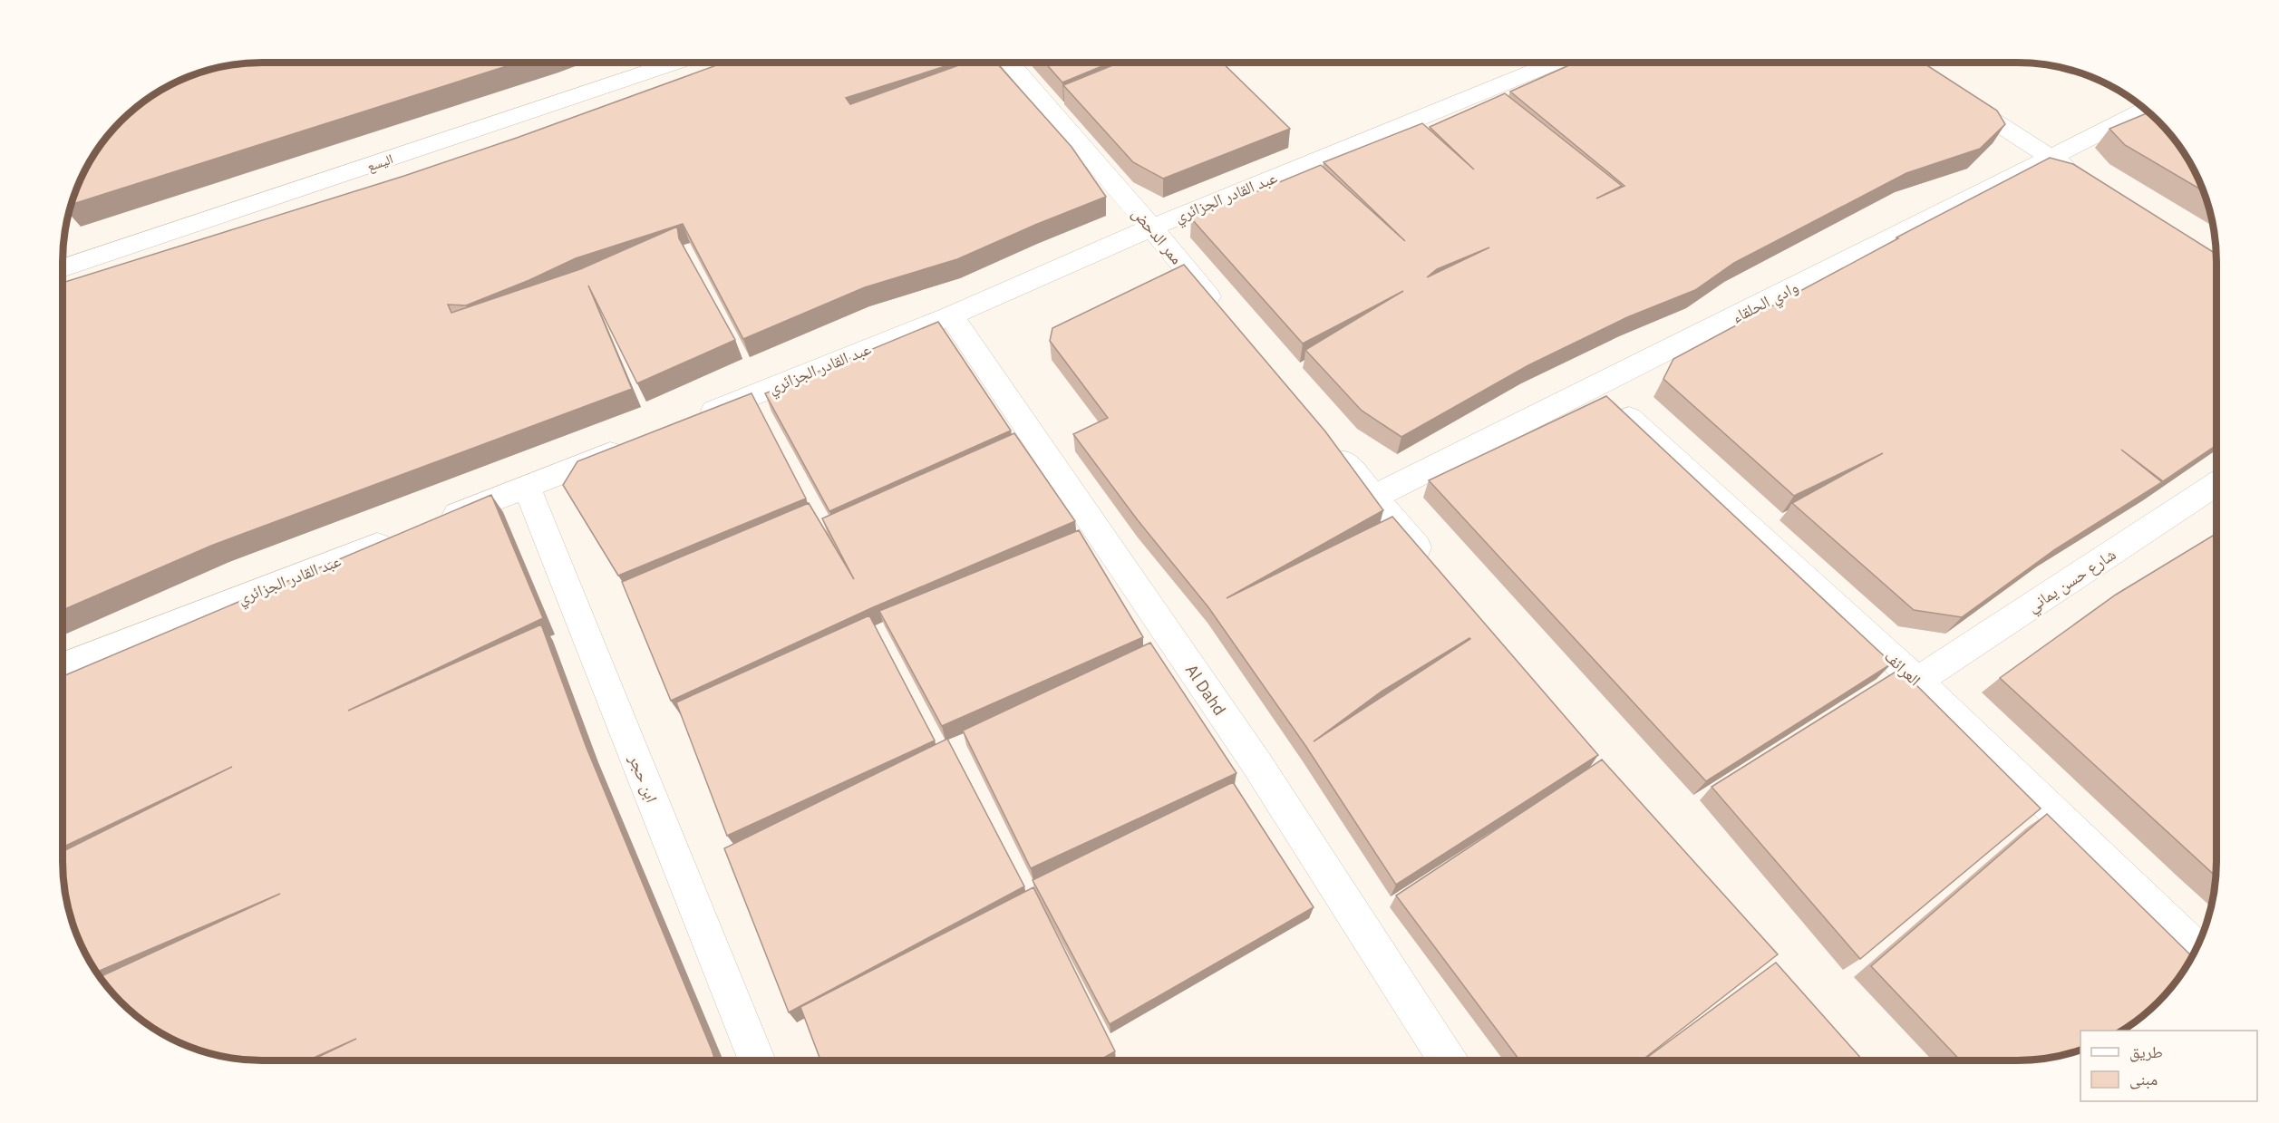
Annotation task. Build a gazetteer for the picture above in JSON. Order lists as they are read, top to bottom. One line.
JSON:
{"streets":{"street":["اليسع","عبد القادر الجزائري","ممر الدحض","وادي الحلقاء","شارع حسن يماني","العرائف","Al Dahd","ابن حجر"]},"crossings":[["عبد القادر الجزائري","ممر الدحض"],["عبد القادر الجزائري","Al Dahd"],["وادي الحلقاء","العرائف"],["شارع حسن يماني","العرائف"]],"legend":["طريق","مبنى"]}
